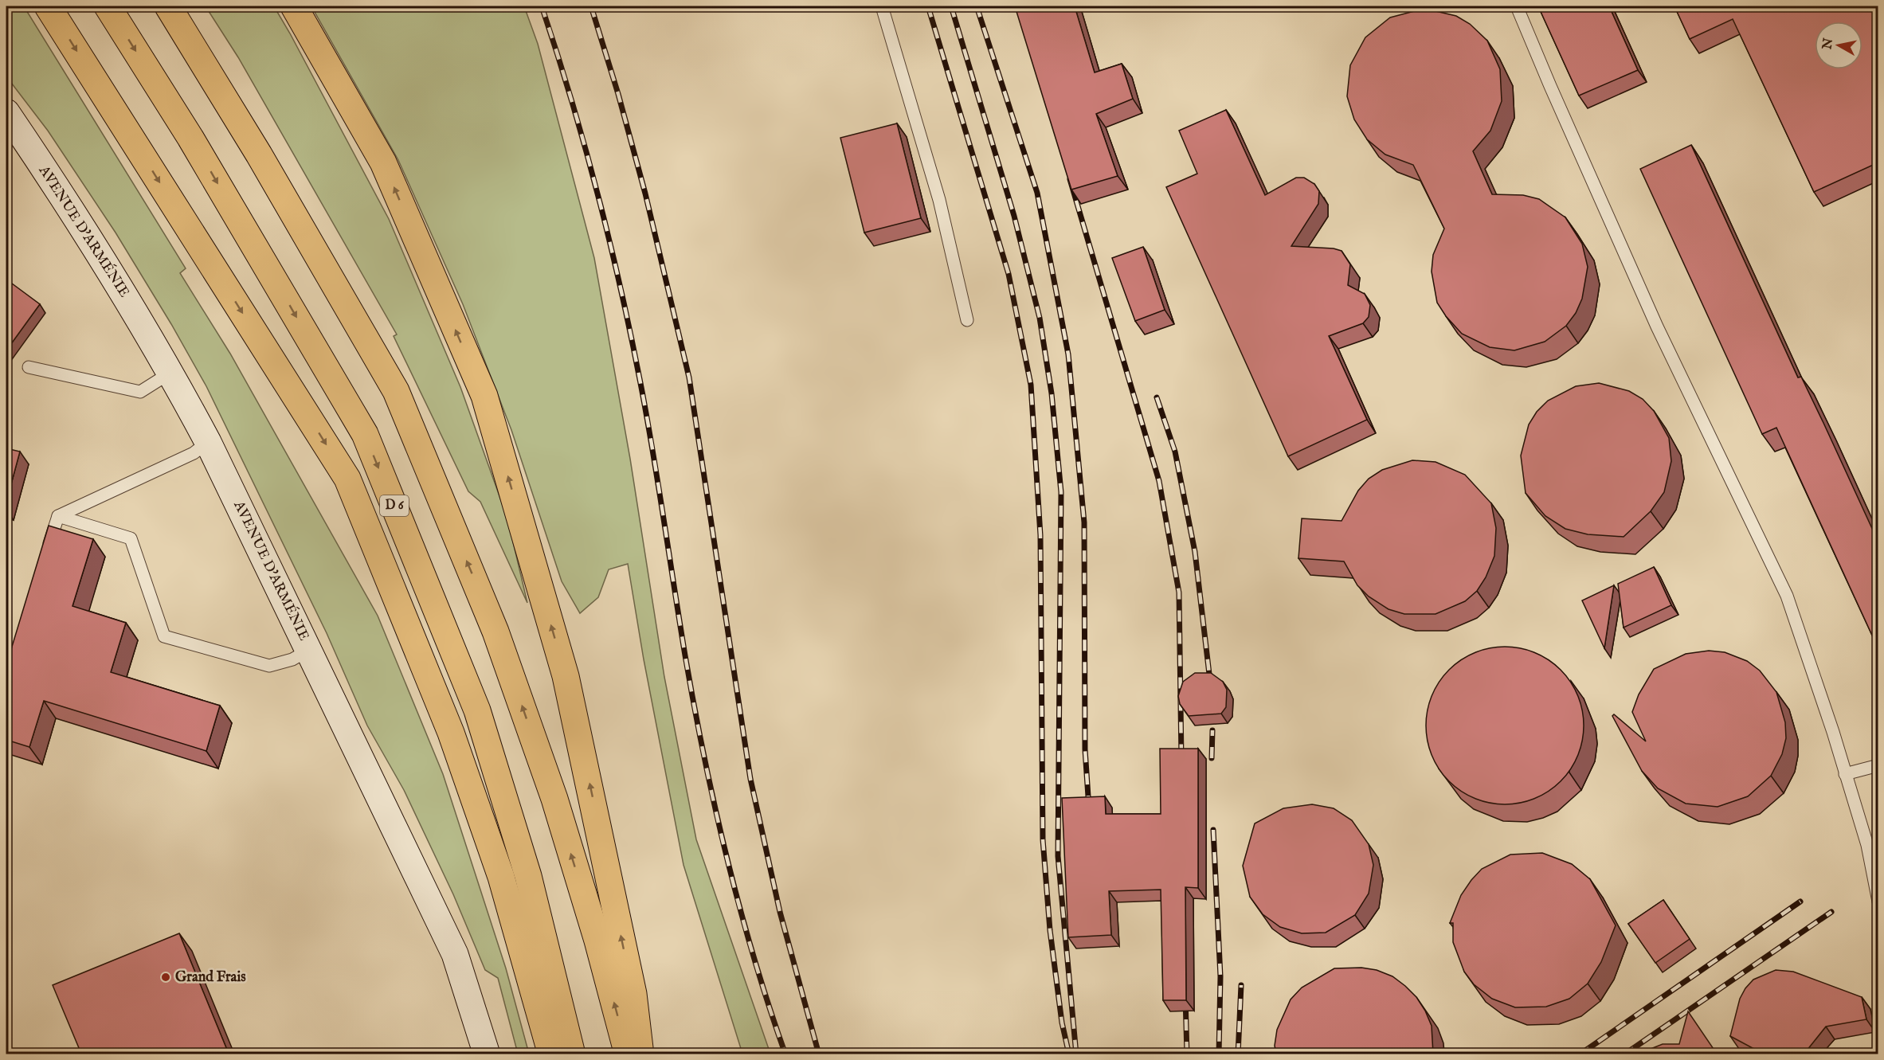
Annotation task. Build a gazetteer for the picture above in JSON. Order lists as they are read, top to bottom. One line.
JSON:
{"streets":{"highway":["D 6"],"street":["AVENUE D'ARMÉNIE"]},"places":["Grand Frais"],"north":"left"}
